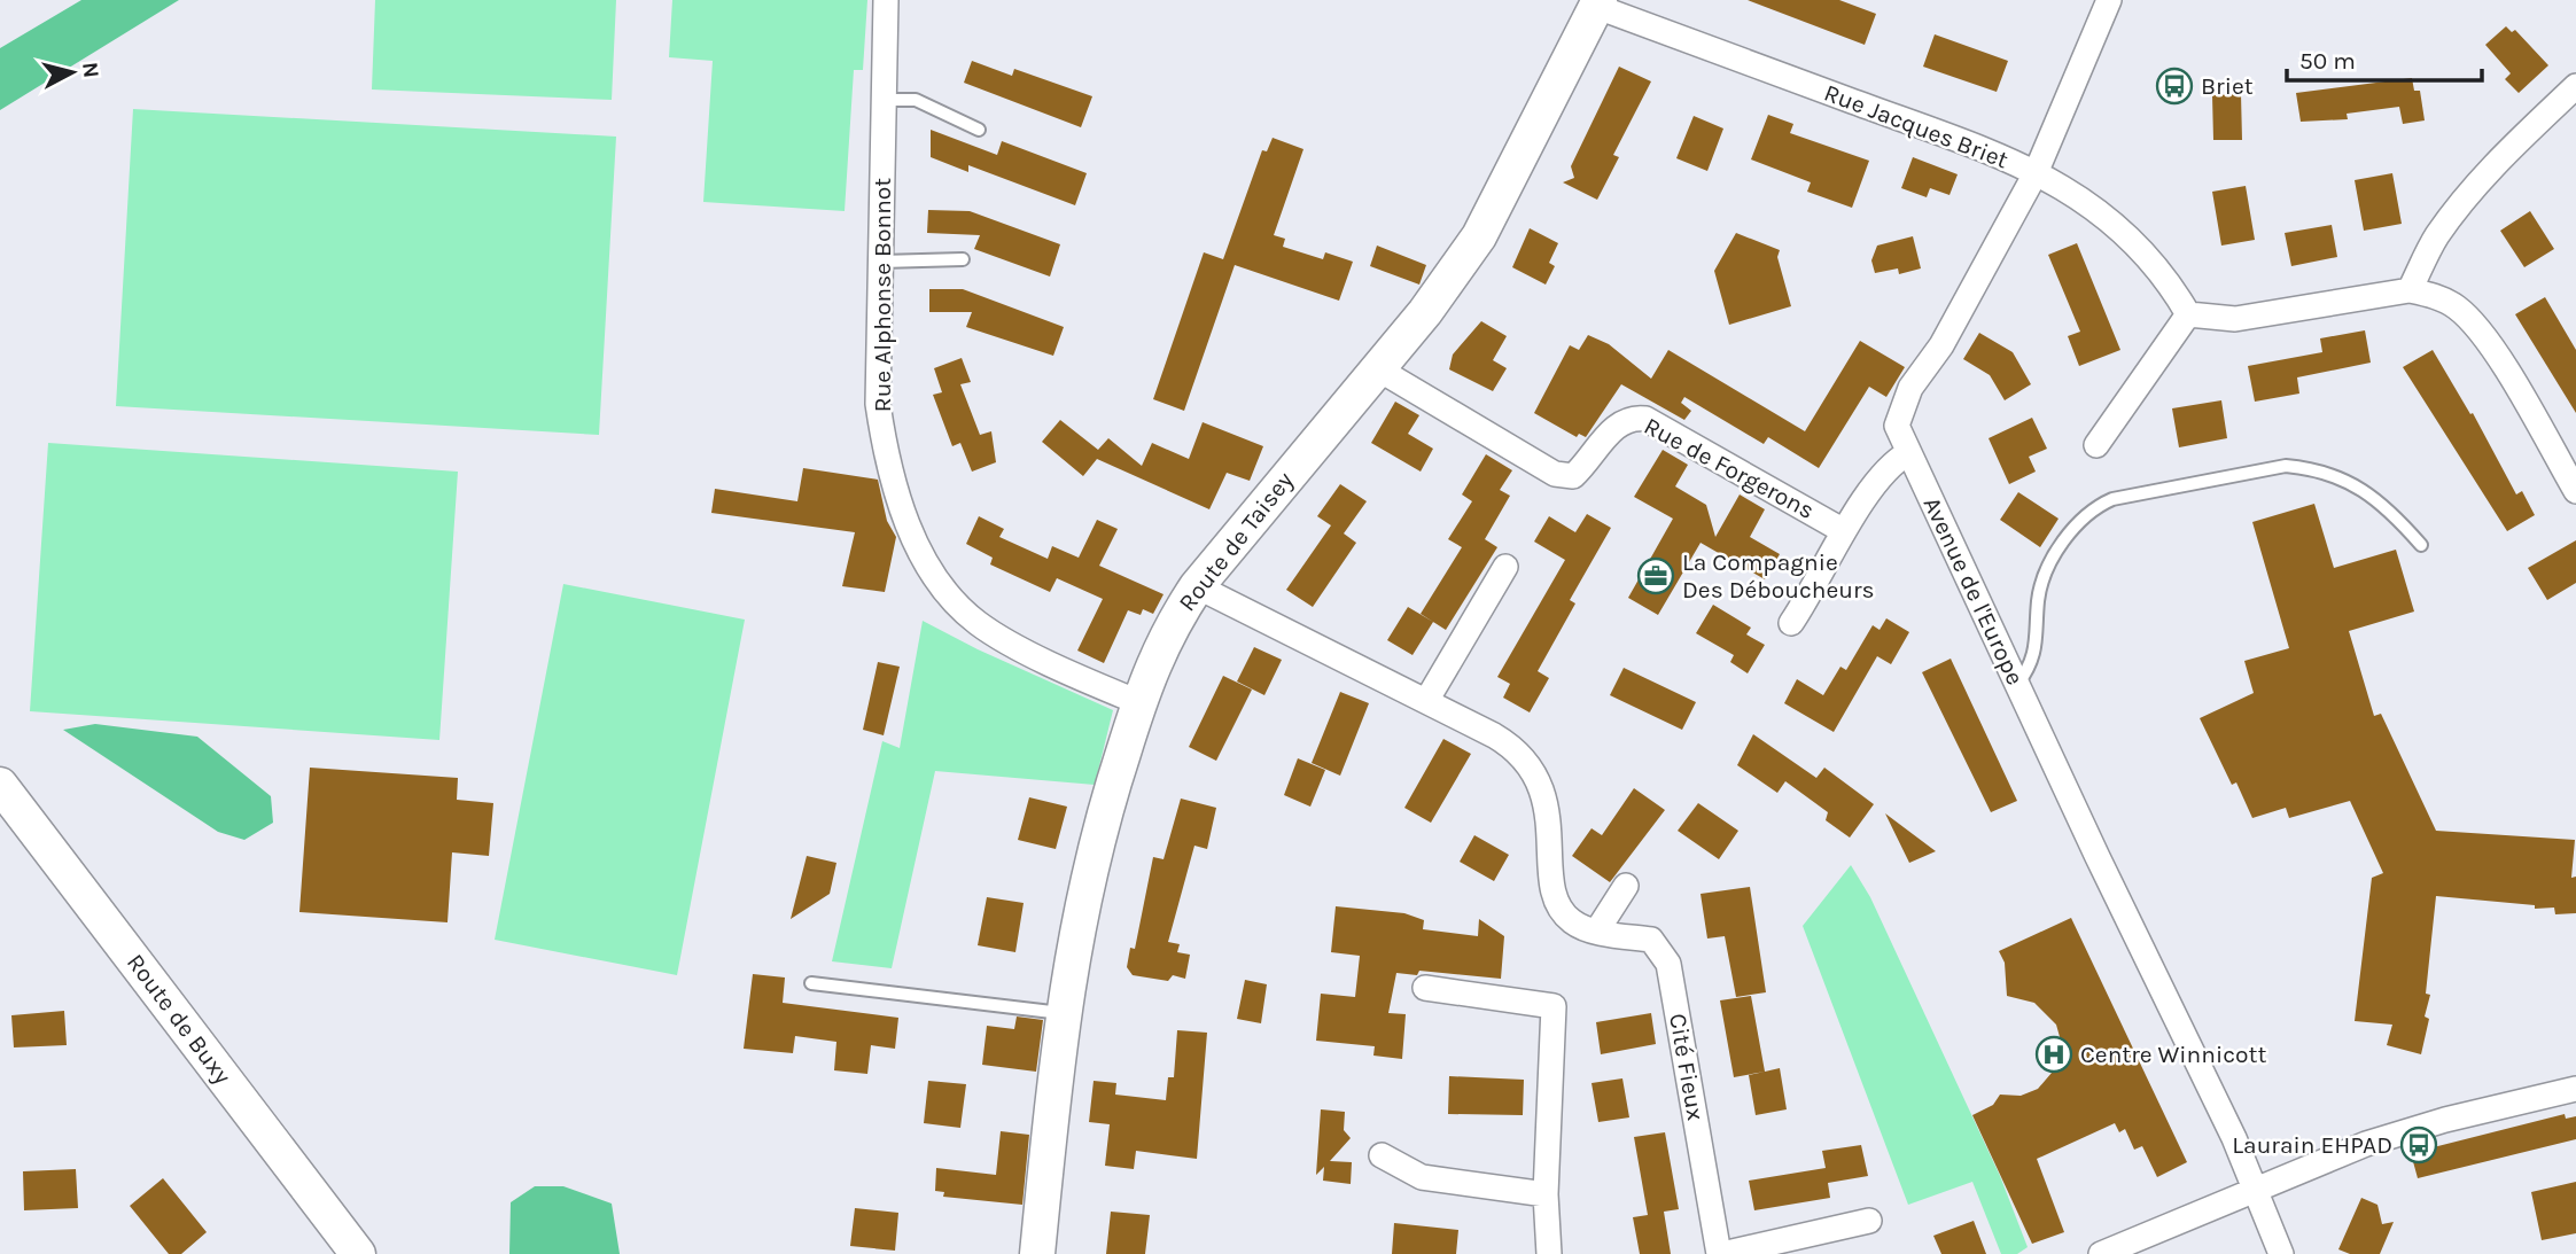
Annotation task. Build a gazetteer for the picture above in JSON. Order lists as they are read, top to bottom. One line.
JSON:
{"streets":{"street":["Rue Jacques Briet","Rue Alphonse Bonnot","Rue de Forgerons","Route de Taisey","Avenue de l'Europe","Route de Buxy","Cité Fieux"]},"crossings":[["Rue Jacques Briet","Route de Taisey"],["Rue Jacques Briet","Avenue de l'Europe"],["Rue Alphonse Bonnot","Route de Taisey"],["Rue de Forgerons","Route de Taisey"],["Route de Taisey","Cité Fieux"]],"places":{"bus stop":["Briet","Laurain EHPAD"],"office":["La Compagnie Des Déboucheurs"],"hospital":["Centre Winnicott"]},"scale_bar":"50 m","north":"right"}
